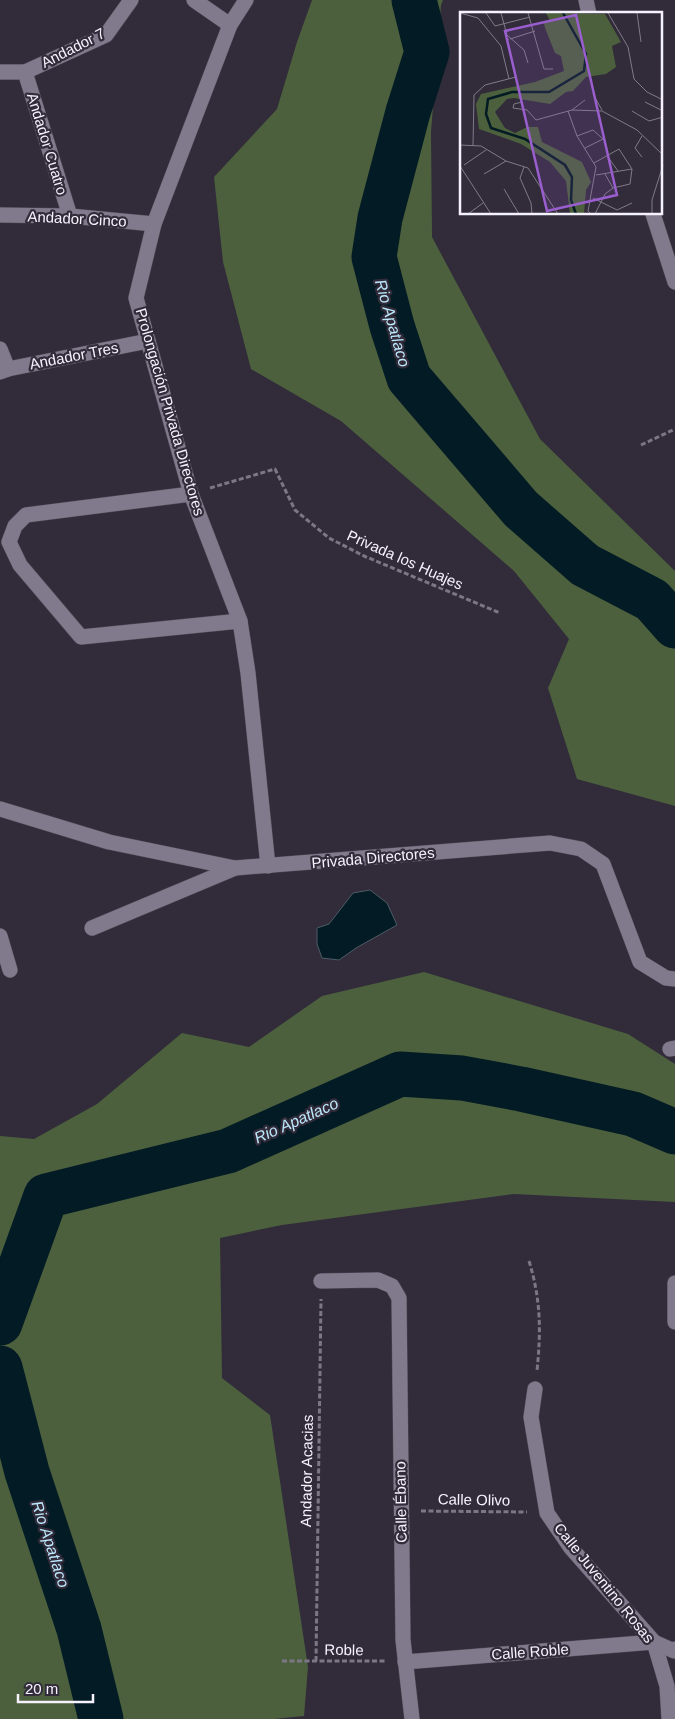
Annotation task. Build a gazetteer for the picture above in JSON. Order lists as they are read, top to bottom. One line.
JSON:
{"streets":{"street":["Andador 7","Andador Cuatro","Andador Cinco","Andador Tres","Prolongación Privada Directores","Privada Directores","Calle Ébano","Calle Juventino Rosas","Calle Roble"],"path":["Privada los Huajes","Andador Acacias","Calle Olivo","Roble"]},"crossings":[["Andador 7","Andador Cuatro"],["Andador Cuatro","Andador Cinco"],["Andador Cinco","Prolongación Privada Directores"],["Andador Tres","Prolongación Privada Directores"],["Prolongación Privada Directores","Privada los Huajes"],["Prolongación Privada Directores","Privada Directores"],["Andador Acacias","Calle Ébano"],["Andador Acacias","Roble"],["Calle Olivo","Calle Ébano"],["Calle Olivo","Calle Juventino Rosas"],["Calle Ébano","Roble"],["Calle Ébano","Calle Roble"],["Calle Juventino Rosas","Calle Roble"],["Roble","Calle Roble"]],"water":["Rio Apatlaco"],"scale_bar":"20 m"}
